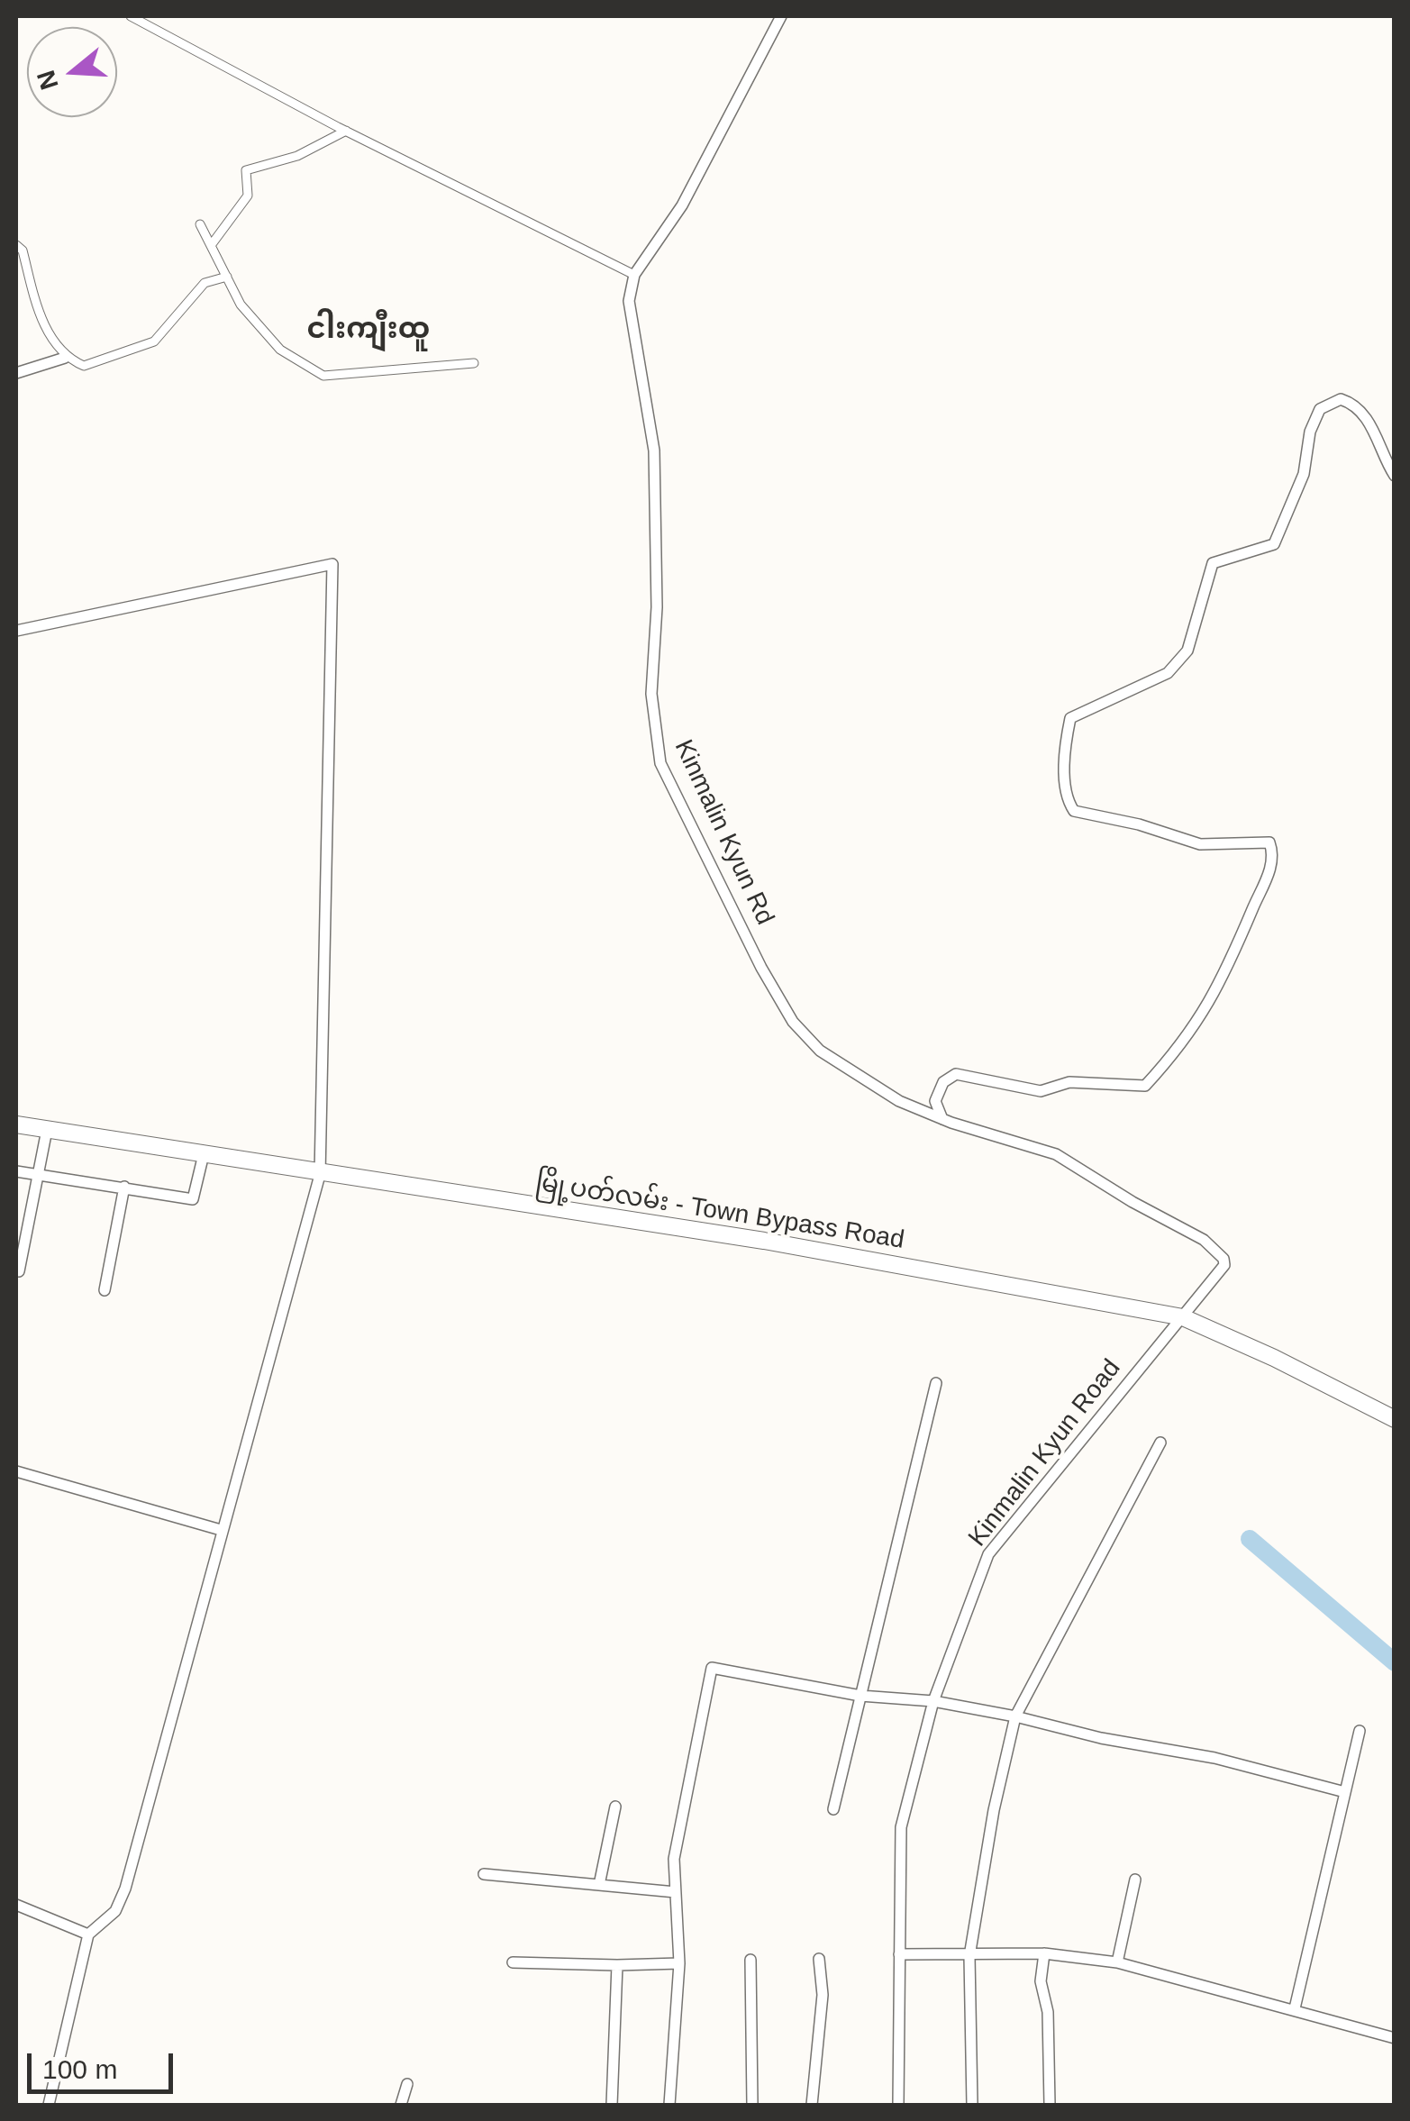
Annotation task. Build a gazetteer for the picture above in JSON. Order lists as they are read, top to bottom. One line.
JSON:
{"streets":{"main road":["မြို့ပတ်လမ်း - Town Bypass Road"],"street":["Kinmalin Kyun Rd","Kinmalin Kyun Road"]},"crossings":[["Kinmalin Kyun Rd","မြို့ပတ်လမ်း - Town Bypass Road"],["Kinmalin Kyun Rd","Kinmalin Kyun Road"],["မြို့ပတ်လမ်း - Town Bypass Road","Kinmalin Kyun Road"]],"districts":["ငါးကျီးထူ"],"scale_bar":"100 m","north":"left"}
